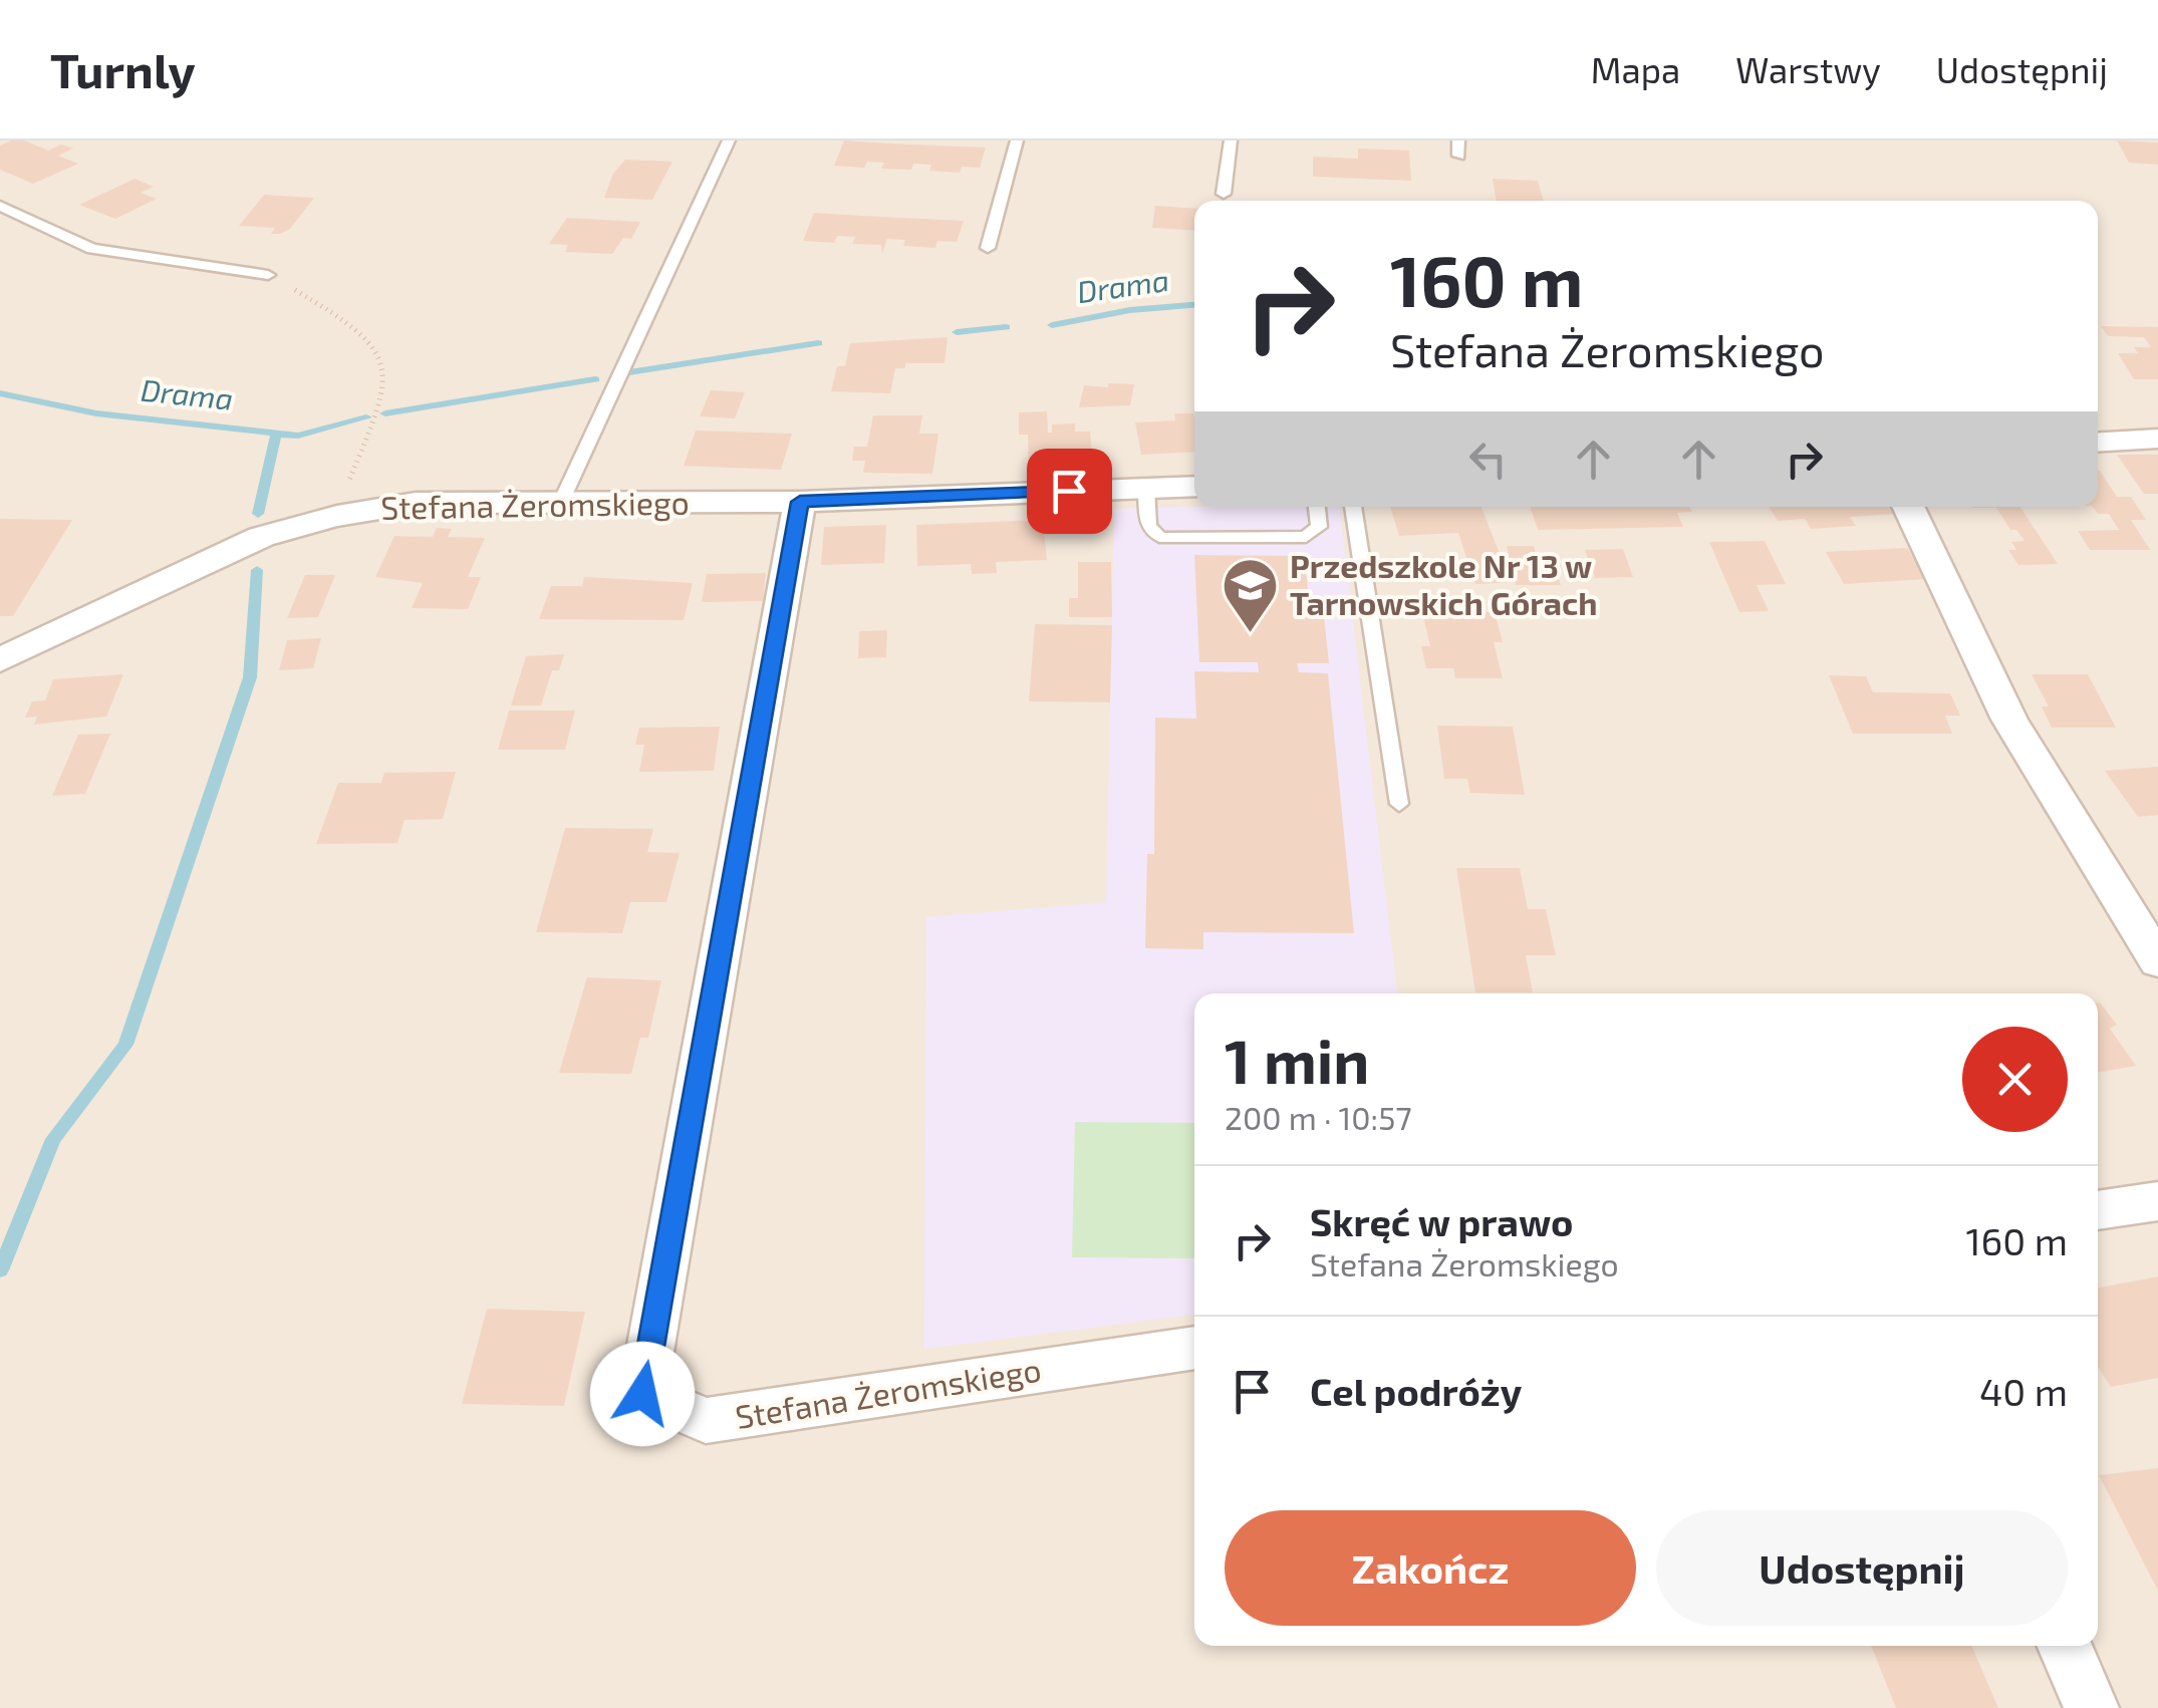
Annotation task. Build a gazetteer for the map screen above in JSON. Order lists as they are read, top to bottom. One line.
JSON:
{"streets":{"street":["Stefana Żeromskiego"]},"water":["Drama"],"places":{"school or university":["Przedszkole Nr 13 w Tarnowskich Górach"]},"page":{"header":"Turnly","nav":["Mapa","Warstwy","Udostępnij"],"turn":["160 m","Stefana Żeromskiego"],"heading":["1 min","200 m · 10:57"],"list":[{"name":"Skręć w prawo","note":"Stefana Żeromskiego","value":"160 m"},{"name":"Cel podróży","value":"40 m"}],"buttons":["Zakończ","Udostępnij"]}}
